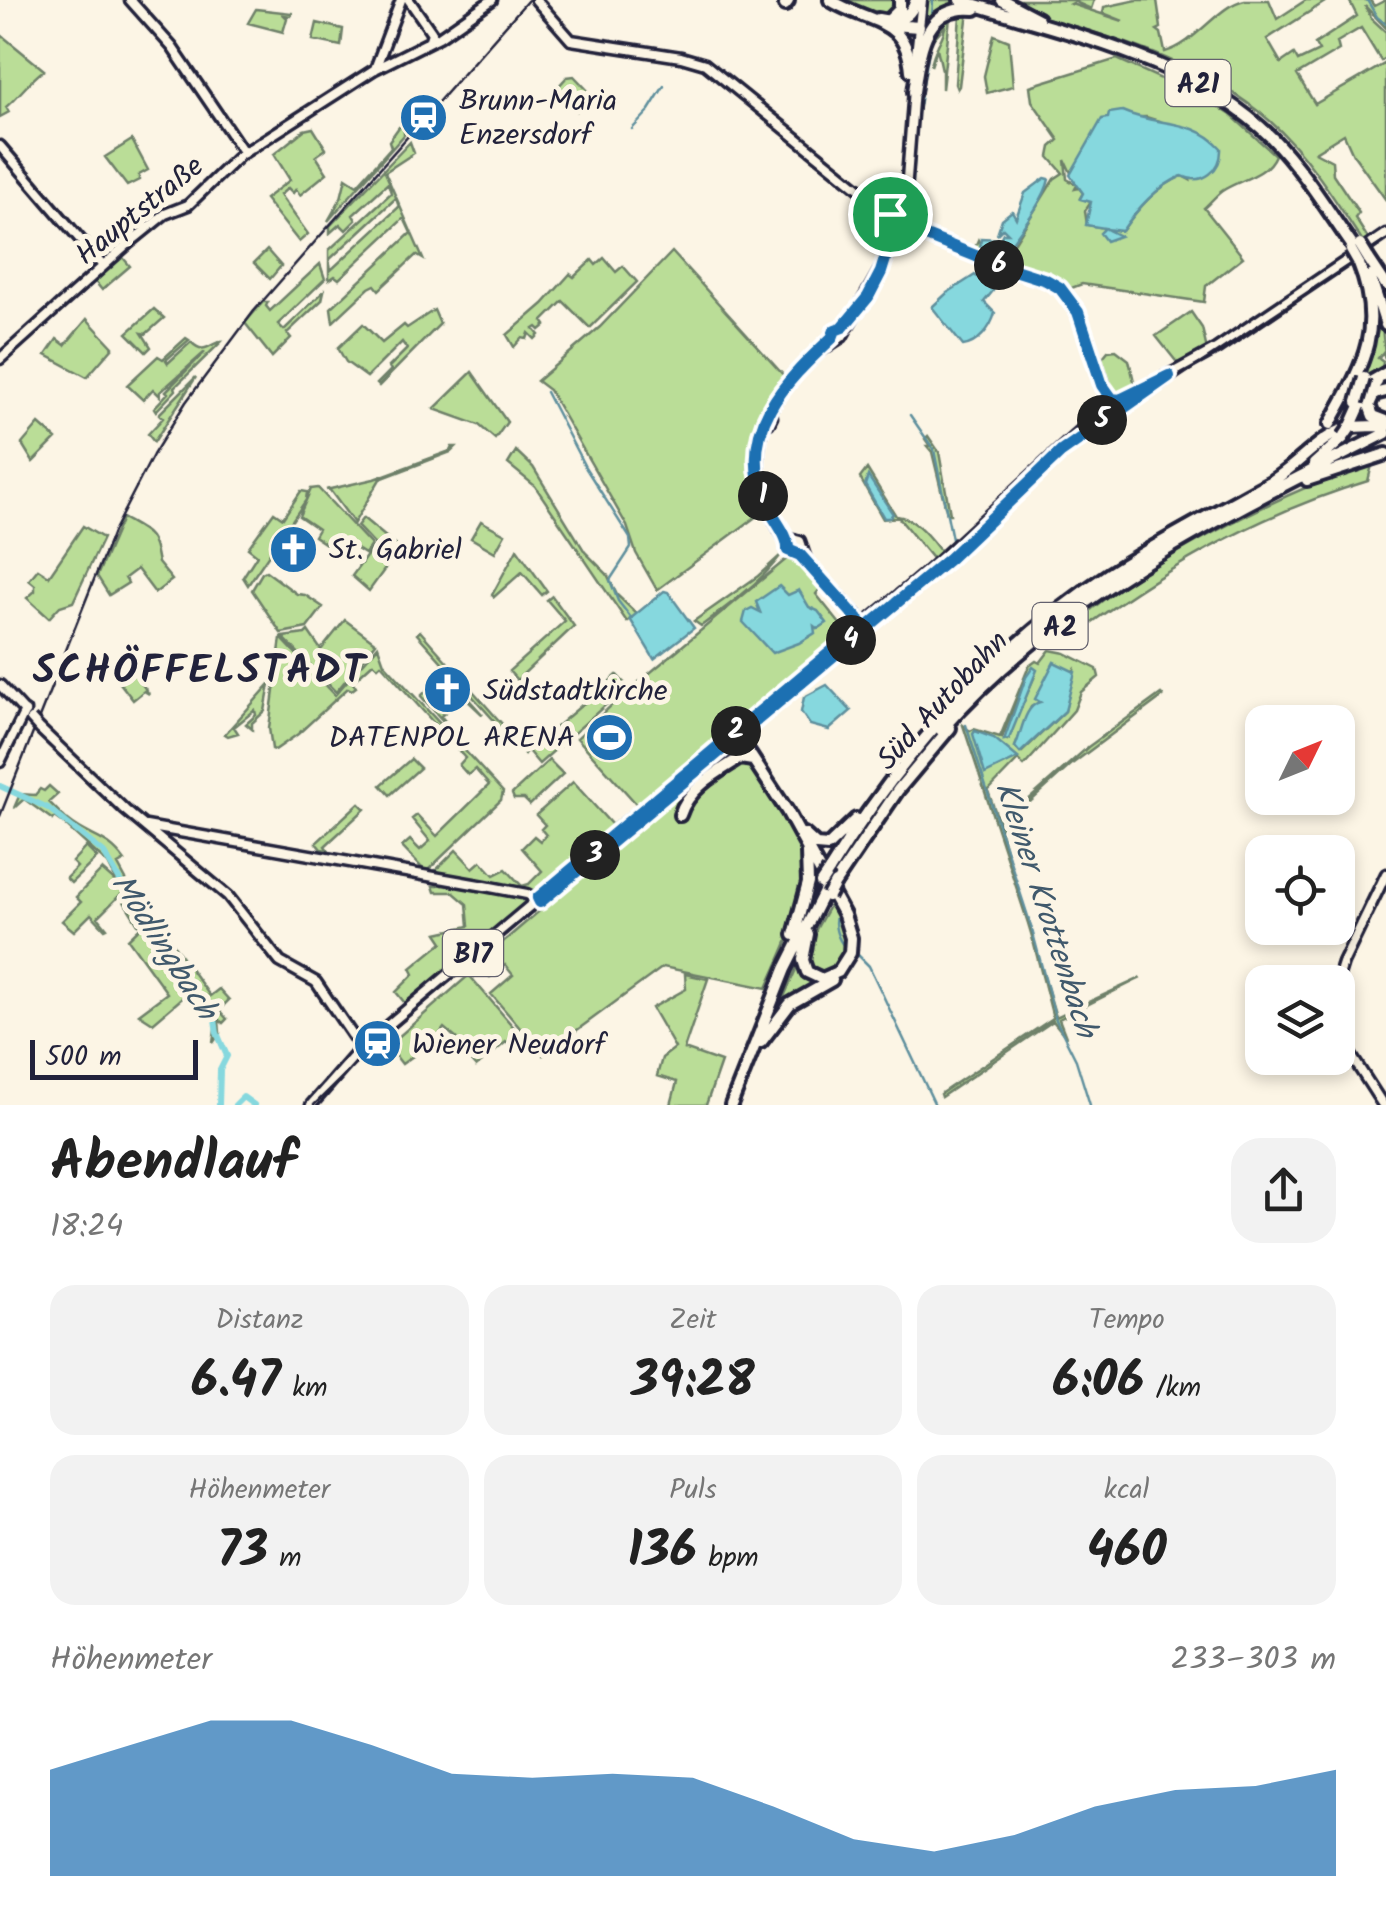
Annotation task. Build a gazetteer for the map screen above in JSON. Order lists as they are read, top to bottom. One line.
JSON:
{"streets":{"highway":["A21","A2","Süd Autobahn"],"main road":["Hauptstraße","B17"]},"districts":["SCHÖFFELSTADT"],"water":["Kleiner Krottenbach","Mödlingbach"],"places":{"station":["Brunn-Maria Enzersdorf","Wiener Neudorf"],"church":["St. Gabriel","Südstadtkirche"],"sports":["DATENPOL ARENA"]},"scale_bar":"500 m","north":"top right","page":{"pins":["6","5","1","4","2","3"],"scale":"500 m","heading":["Abendlauf","18:24"],"stats":[["Distanz","6.47 km"],["Zeit","39:28"],["Tempo","6:06 /km"],["Höhenmeter","73 m"],["Puls","136 bpm"],["kcal","460"]],"chart":["Höhenmeter","233–303 m"]}}
